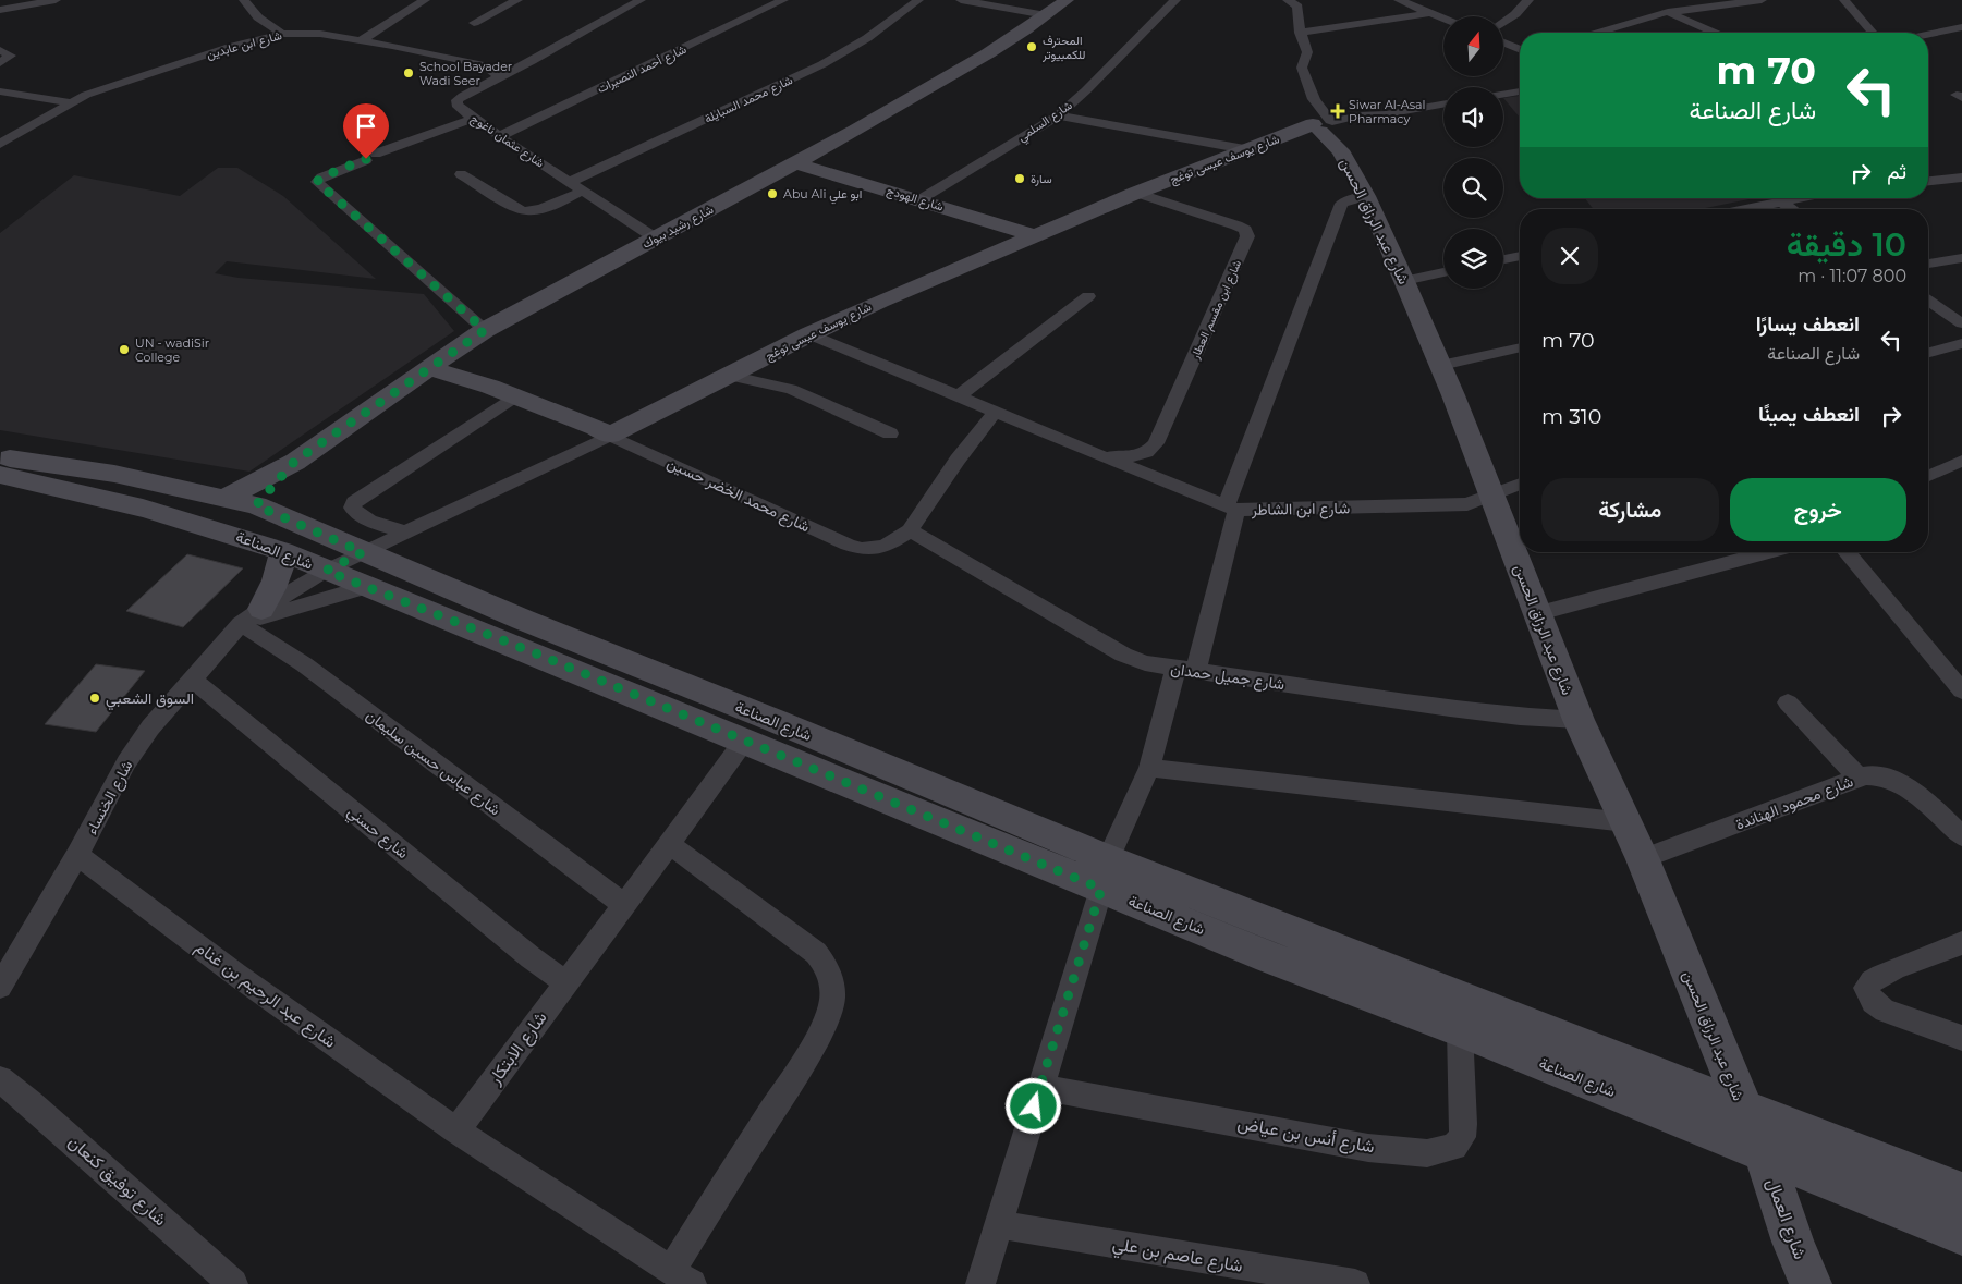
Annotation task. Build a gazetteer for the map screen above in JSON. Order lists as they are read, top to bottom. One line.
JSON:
{"streets":{"street":["شارع ابن عابدين","شارع أحمد النصيرات","شارع محمد السبايلة","شارع السلمي","شارع عثمان ناغوج","شارع يوسف عيسى توغج","شارع الهودج","شارع عبد الرزاق الحسن","شارع رشيد بيوك","شارع ابن مقسم العطار","شارع محمد الخضر حسين","شارع ابن الشاطر","شارع الصناعة","شارع جميل حمدان","شارع عباس حسين سليمان","شارع الخنساء","شارع محمود الهناندة","شارع حسني","شارع عبد الرحيم بن غنام","شارع الابتكار","شارع أنس بن عياض","شارع توفيق كنعان","شارع العمال","شارع عاصم بن علي"]},"crossings":[["شارع ابن عابدين","شارع عثمان ناغوج"],["شارع أحمد النصيرات","شارع عثمان ناغوج"],["شارع محمد السبايلة","شارع عثمان ناغوج"],["شارع السلمي","شارع الهودج"],["شارع عثمان ناغوج","شارع رشيد بيوك"],["شارع يوسف عيسى توغج","شارع الهودج"],["شارع يوسف عيسى توغج","شارع عبد الرزاق الحسن"],["شارع يوسف عيسى توغج","شارع ابن مقسم العطار"],["شارع يوسف عيسى توغج","شارع محمد الخضر حسين"],["شارع يوسف عيسى توغج","شارع الصناعة"],["شارع يوسف عيسى توغج","شارع الخنساء"],["شارع الهودج","شارع رشيد بيوك"],["شارع عبد الرزاق الحسن","شارع ابن الشاطر"],["شارع عبد الرزاق الحسن","شارع الصناعة"],["شارع عبد الرزاق الحسن","شارع جميل حمدان"],["شارع عبد الرزاق الحسن","شارع محمود الهناندة"],["شارع رشيد بيوك","شارع محمد الخضر حسين"],["شارع رشيد بيوك","شارع الصناعة"],["شارع ابن مقسم العطار","شارع محمد الخضر حسين"],["شارع ابن مقسم العطار","شارع ابن الشاطر"],["شارع محمد الخضر حسين","شارع جميل حمدان"],["شارع ابن الشاطر","شارع الصناعة"],["شارع ابن الشاطر","شارع جميل حمدان"],["شارع الصناعة","شارع الخنساء"],["شارع الصناعة","شارع الابتكار"],["شارع الصناعة","شارع أنس بن عياض"],["شارع الصناعة","شارع العمال"],["شارع عباس حسين سليمان","شارع الخنساء"],["شارع عباس حسين سليمان","شارع الابتكار"],["شارع الخنساء","شارع حسني"],["شارع الخنساء","شارع عبد الرحيم بن غنام"],["شارع حسني","شارع الابتكار"],["شارع عبد الرحيم بن غنام","شارع الابتكار"]],"places":{"other":["المحترف للكمبيوتر","School Bayader Wadi Seer","سارة","Abu Ali ابو علي","UN - wadiSir College","السوق الشعبي"],"health":["Siwar Al-Asal Pharmacy"]},"north":"top","page":{"turn":["70 m","شارع الصناعة"],"then":"ثم","heading":["10 دقيقة","800 m · 11:07"],"list":[{"name":"انعطف يسارًا","note":"شارع الصناعة","value":"70 m"},{"name":"انعطف يمينًا","value":"310 m"}],"buttons":["خروج","مشاركة"]}}
